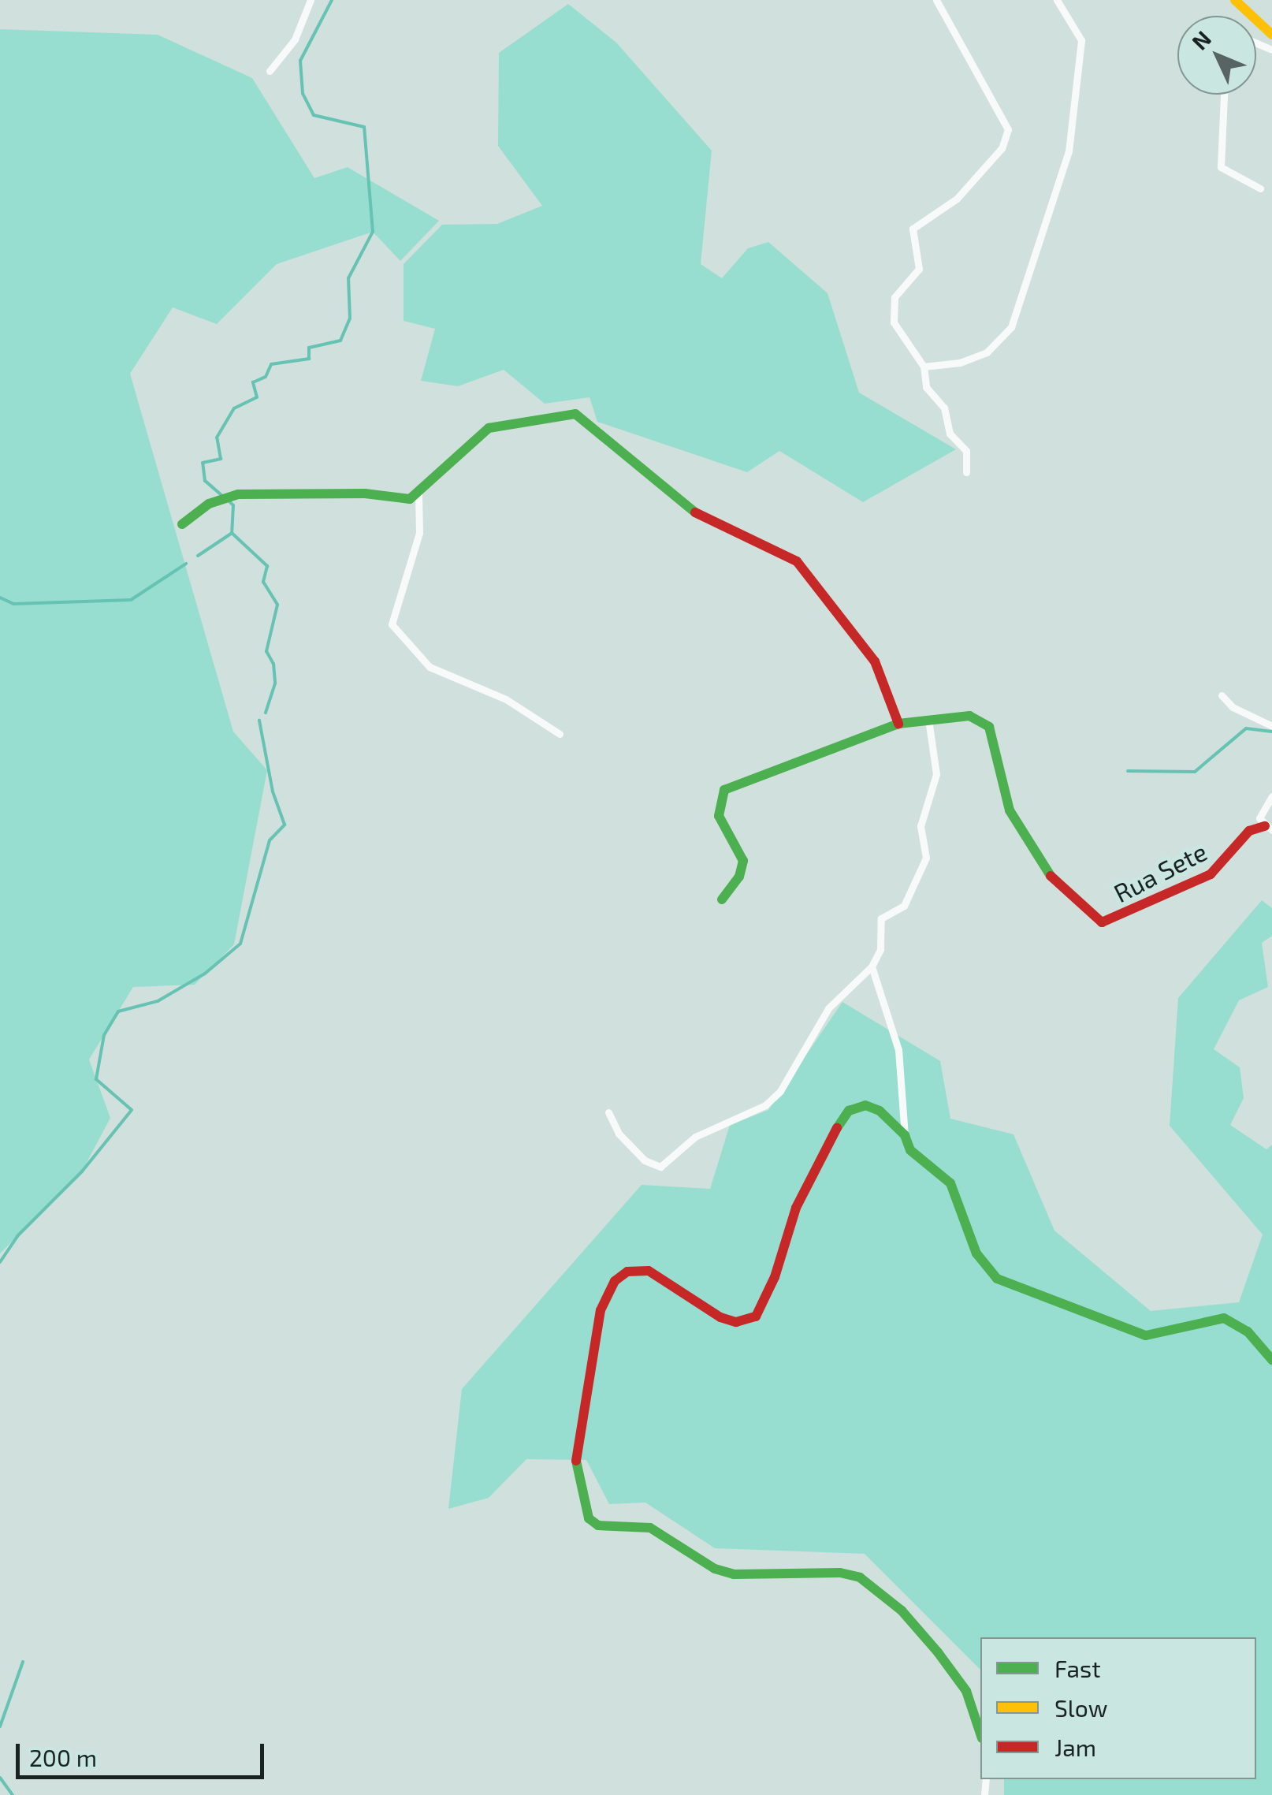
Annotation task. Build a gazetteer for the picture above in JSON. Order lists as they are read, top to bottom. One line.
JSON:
{"streets":{"street":["Rua Sete"]},"legend":["Fast","Slow","Jam"],"scale_bar":"200 m","north":"top left"}
